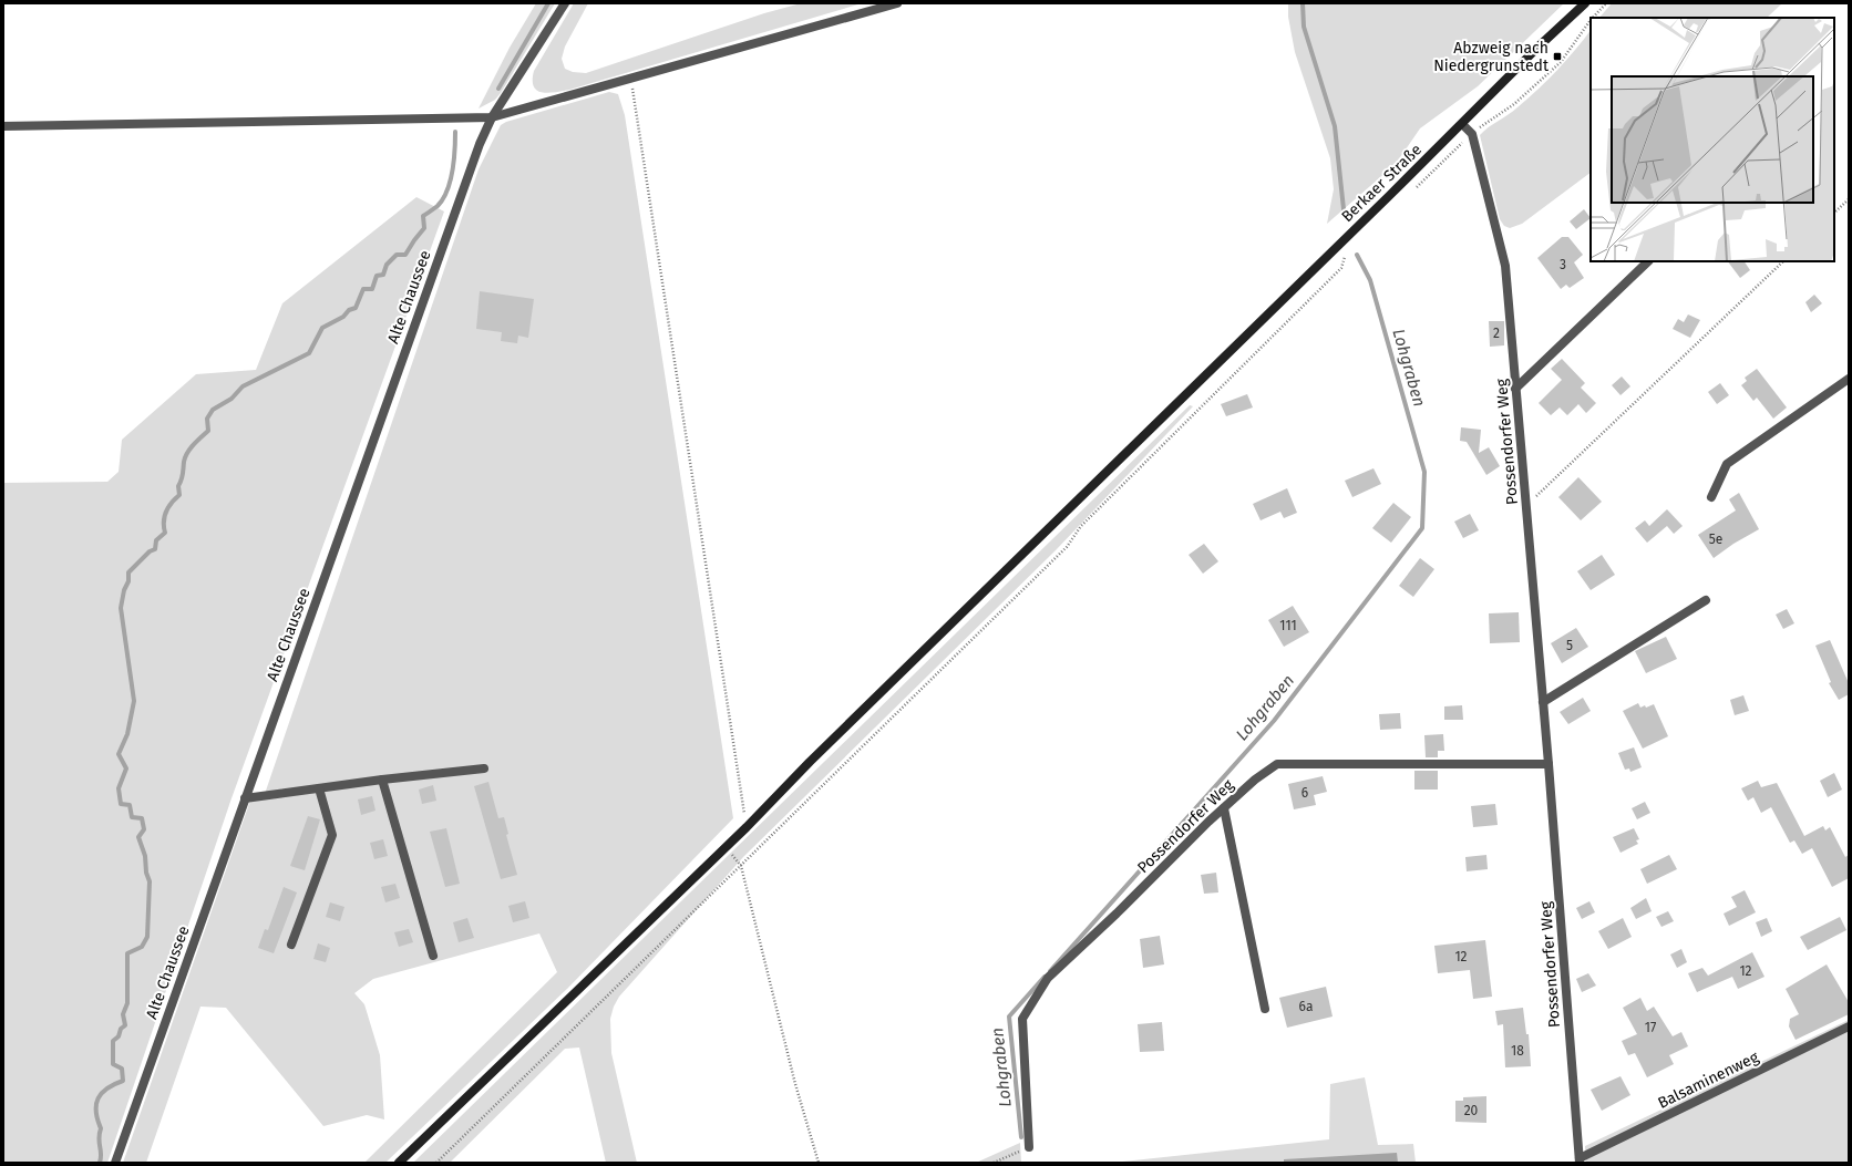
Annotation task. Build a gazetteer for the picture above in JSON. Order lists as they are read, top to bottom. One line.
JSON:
{"streets":{"main road":["Berkaer Straße"],"street":["Alte Chaussee","Possendorfer Weg","Balsaminenweg"]},"crossings":[["Berkaer Straße","Possendorfer Weg"],["Possendorfer Weg","Balsaminenweg"]],"water":["Lohgraben"],"places":{"transit":["Abzweig nach Niedergrunstedt"]},"house_numbers":["3","2","5e","111","5","6","12","12","6a","17","18","20"]}
